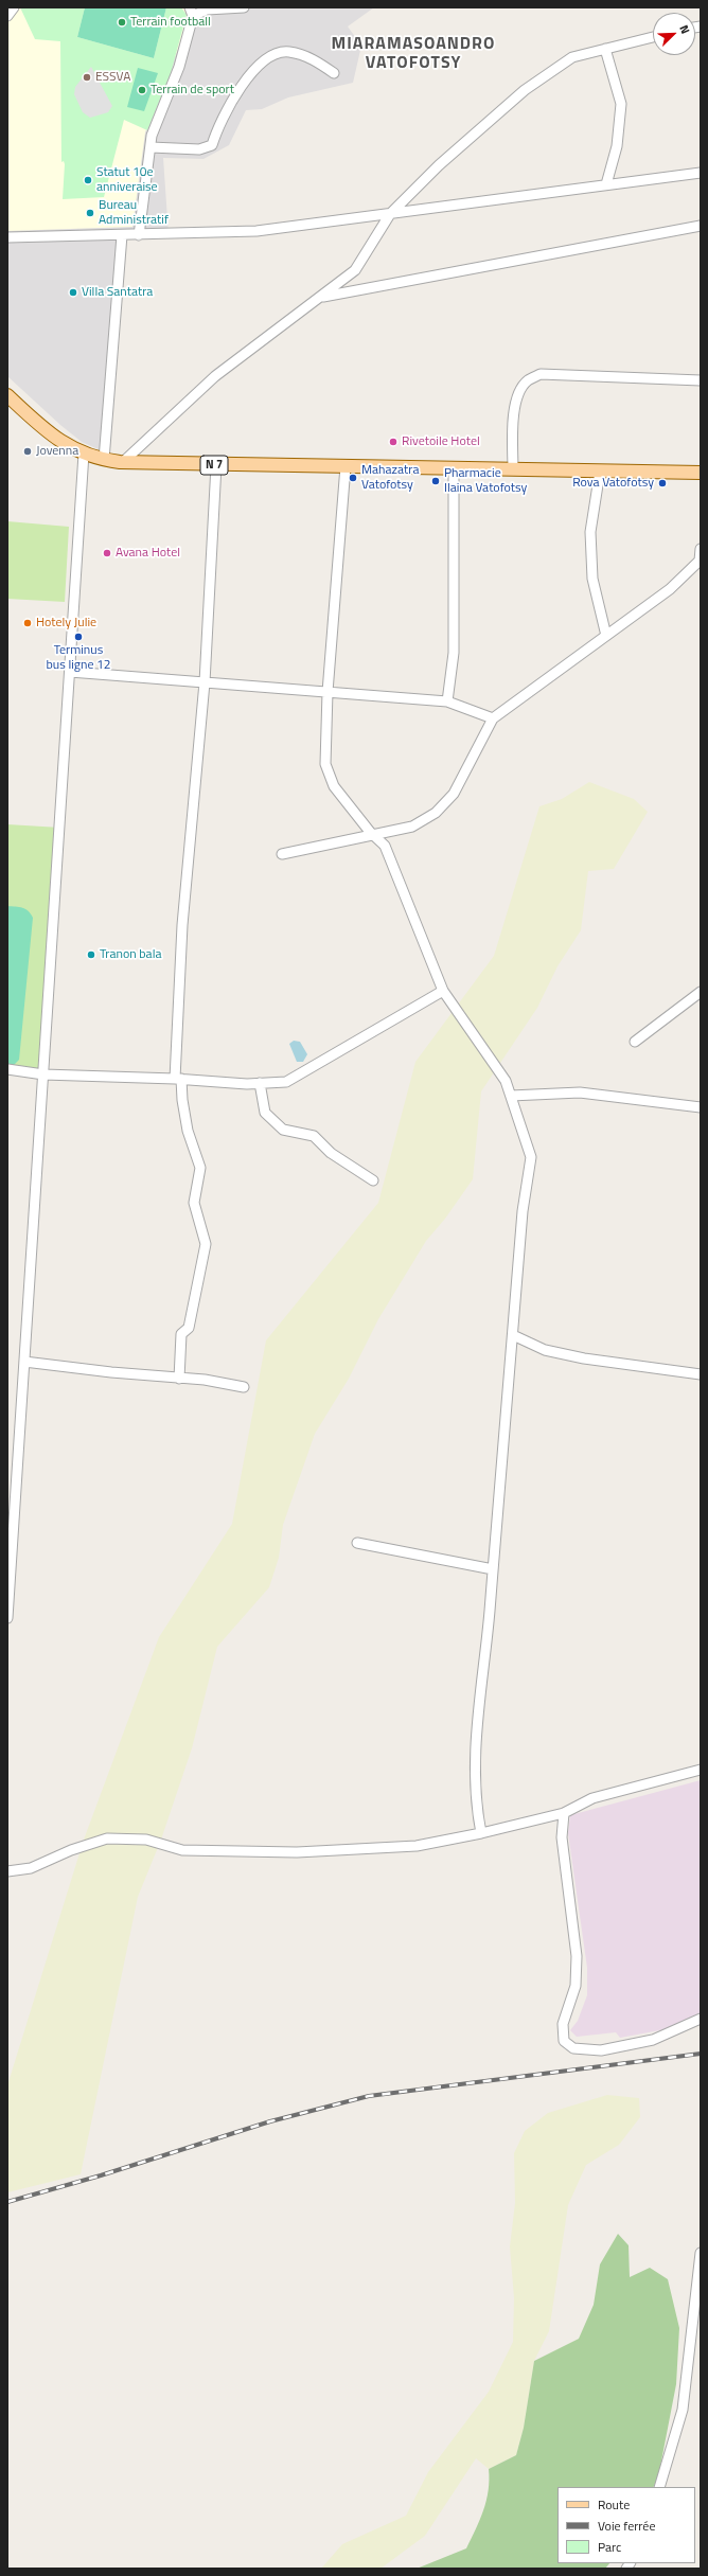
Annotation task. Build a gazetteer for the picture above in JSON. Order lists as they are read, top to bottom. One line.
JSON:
{"streets":{"main road":["N 7"]},"districts":["MIARAMASOANDRO VATOFOTSY"],"places":["Terrain football","ESSVA","Terrain de sport","Statut 10e anniveraise","Bureau Administratif","Villa Santatra","Rivetoile Hotel","Jovenna","Mahazatra Vatofotsy","Pharmacie Ilaina Vatofotsy","Rova Vatofotsy","Avana Hotel","Hotely Julie","Terminus bus ligne 12","Tranon bala"],"legend":["Route","Voie ferrée","Parc"],"north":"top right"}
